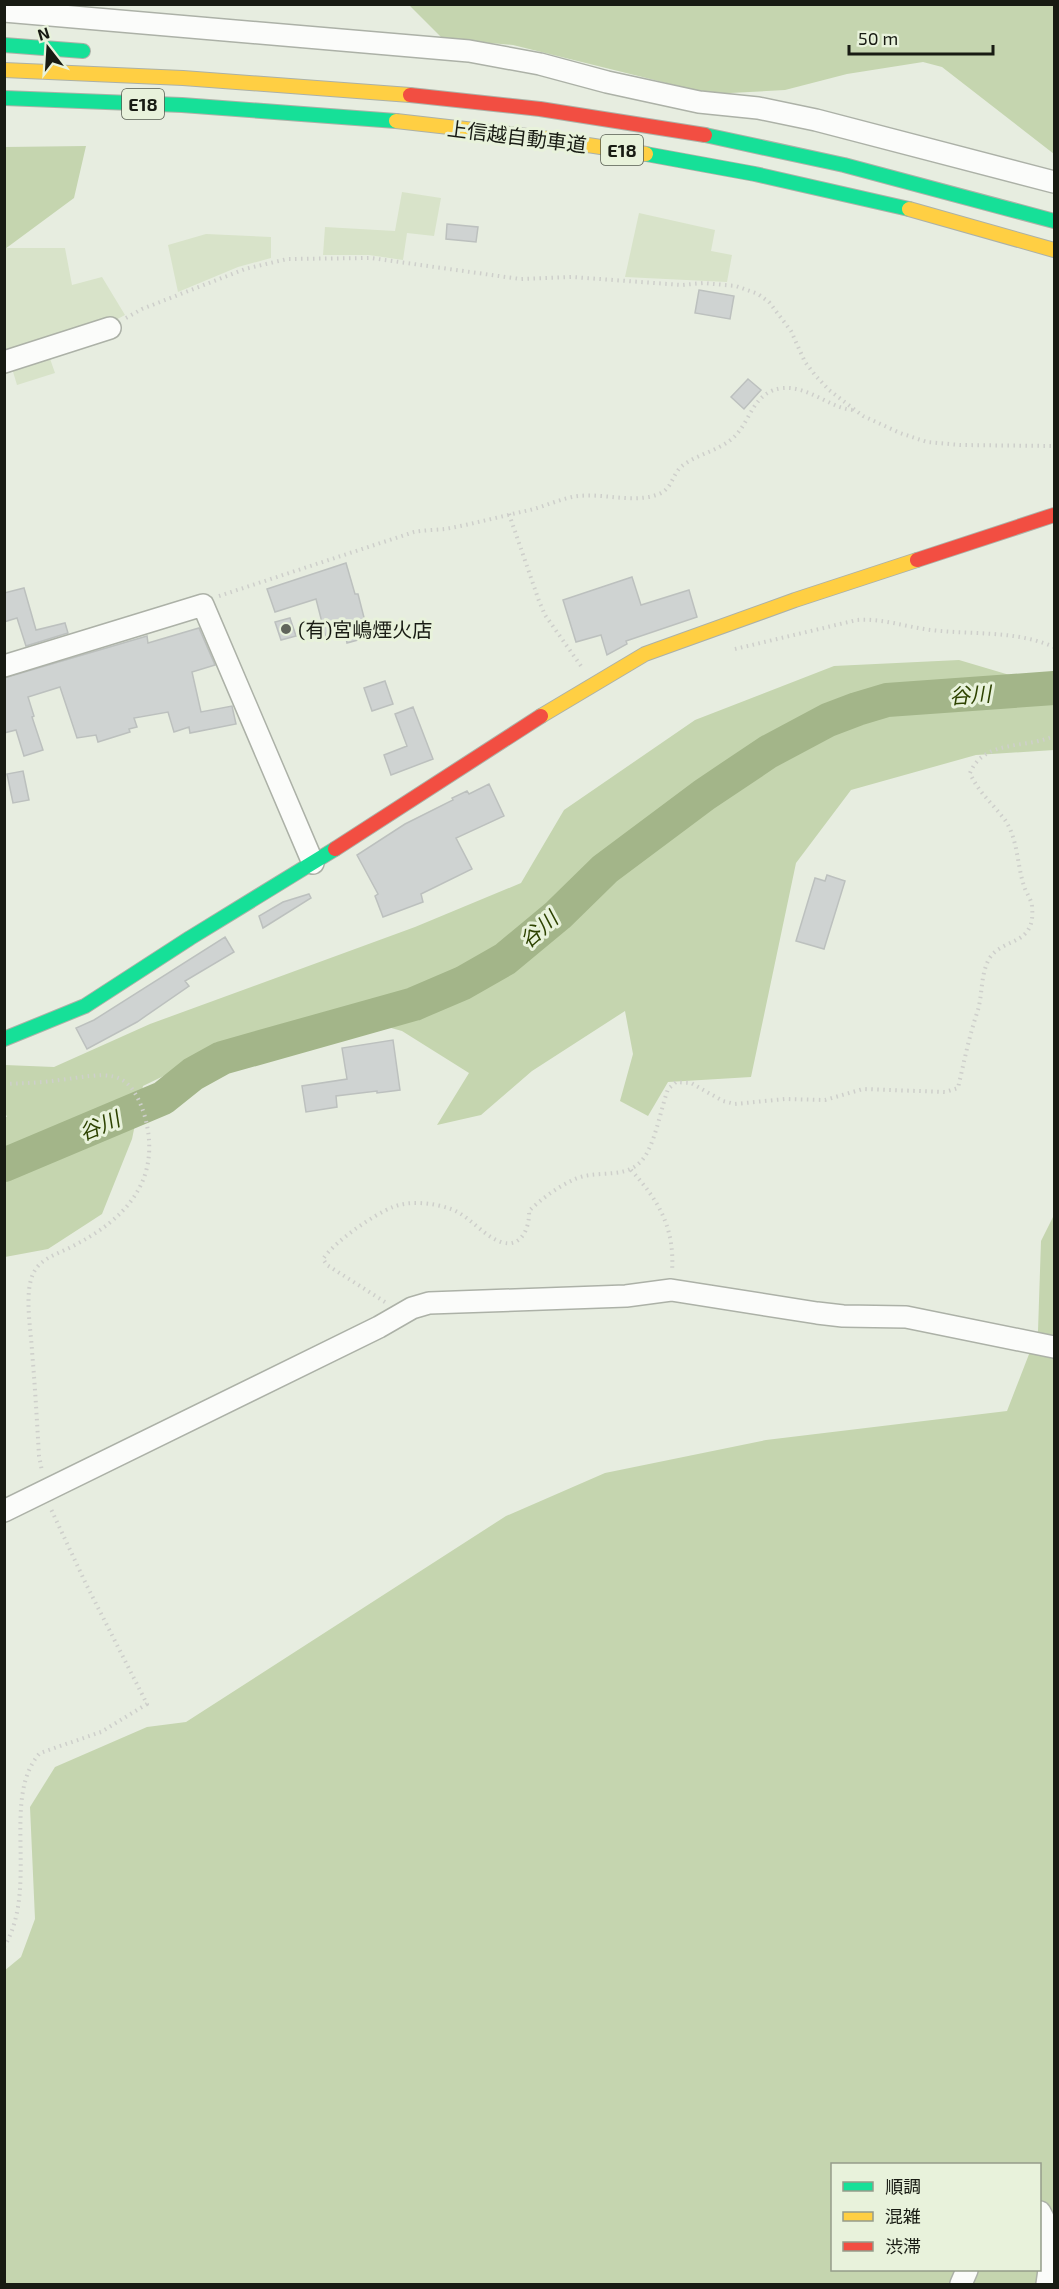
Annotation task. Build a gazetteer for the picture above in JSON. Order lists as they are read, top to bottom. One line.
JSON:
{"streets":{"main road":["E18","上信越自動車道"]},"water":["谷川"],"places":["(有)宮嶋煙火店"],"legend":["順調","混雑","渋滞"],"scale_bar":"50 m","north":"top"}
